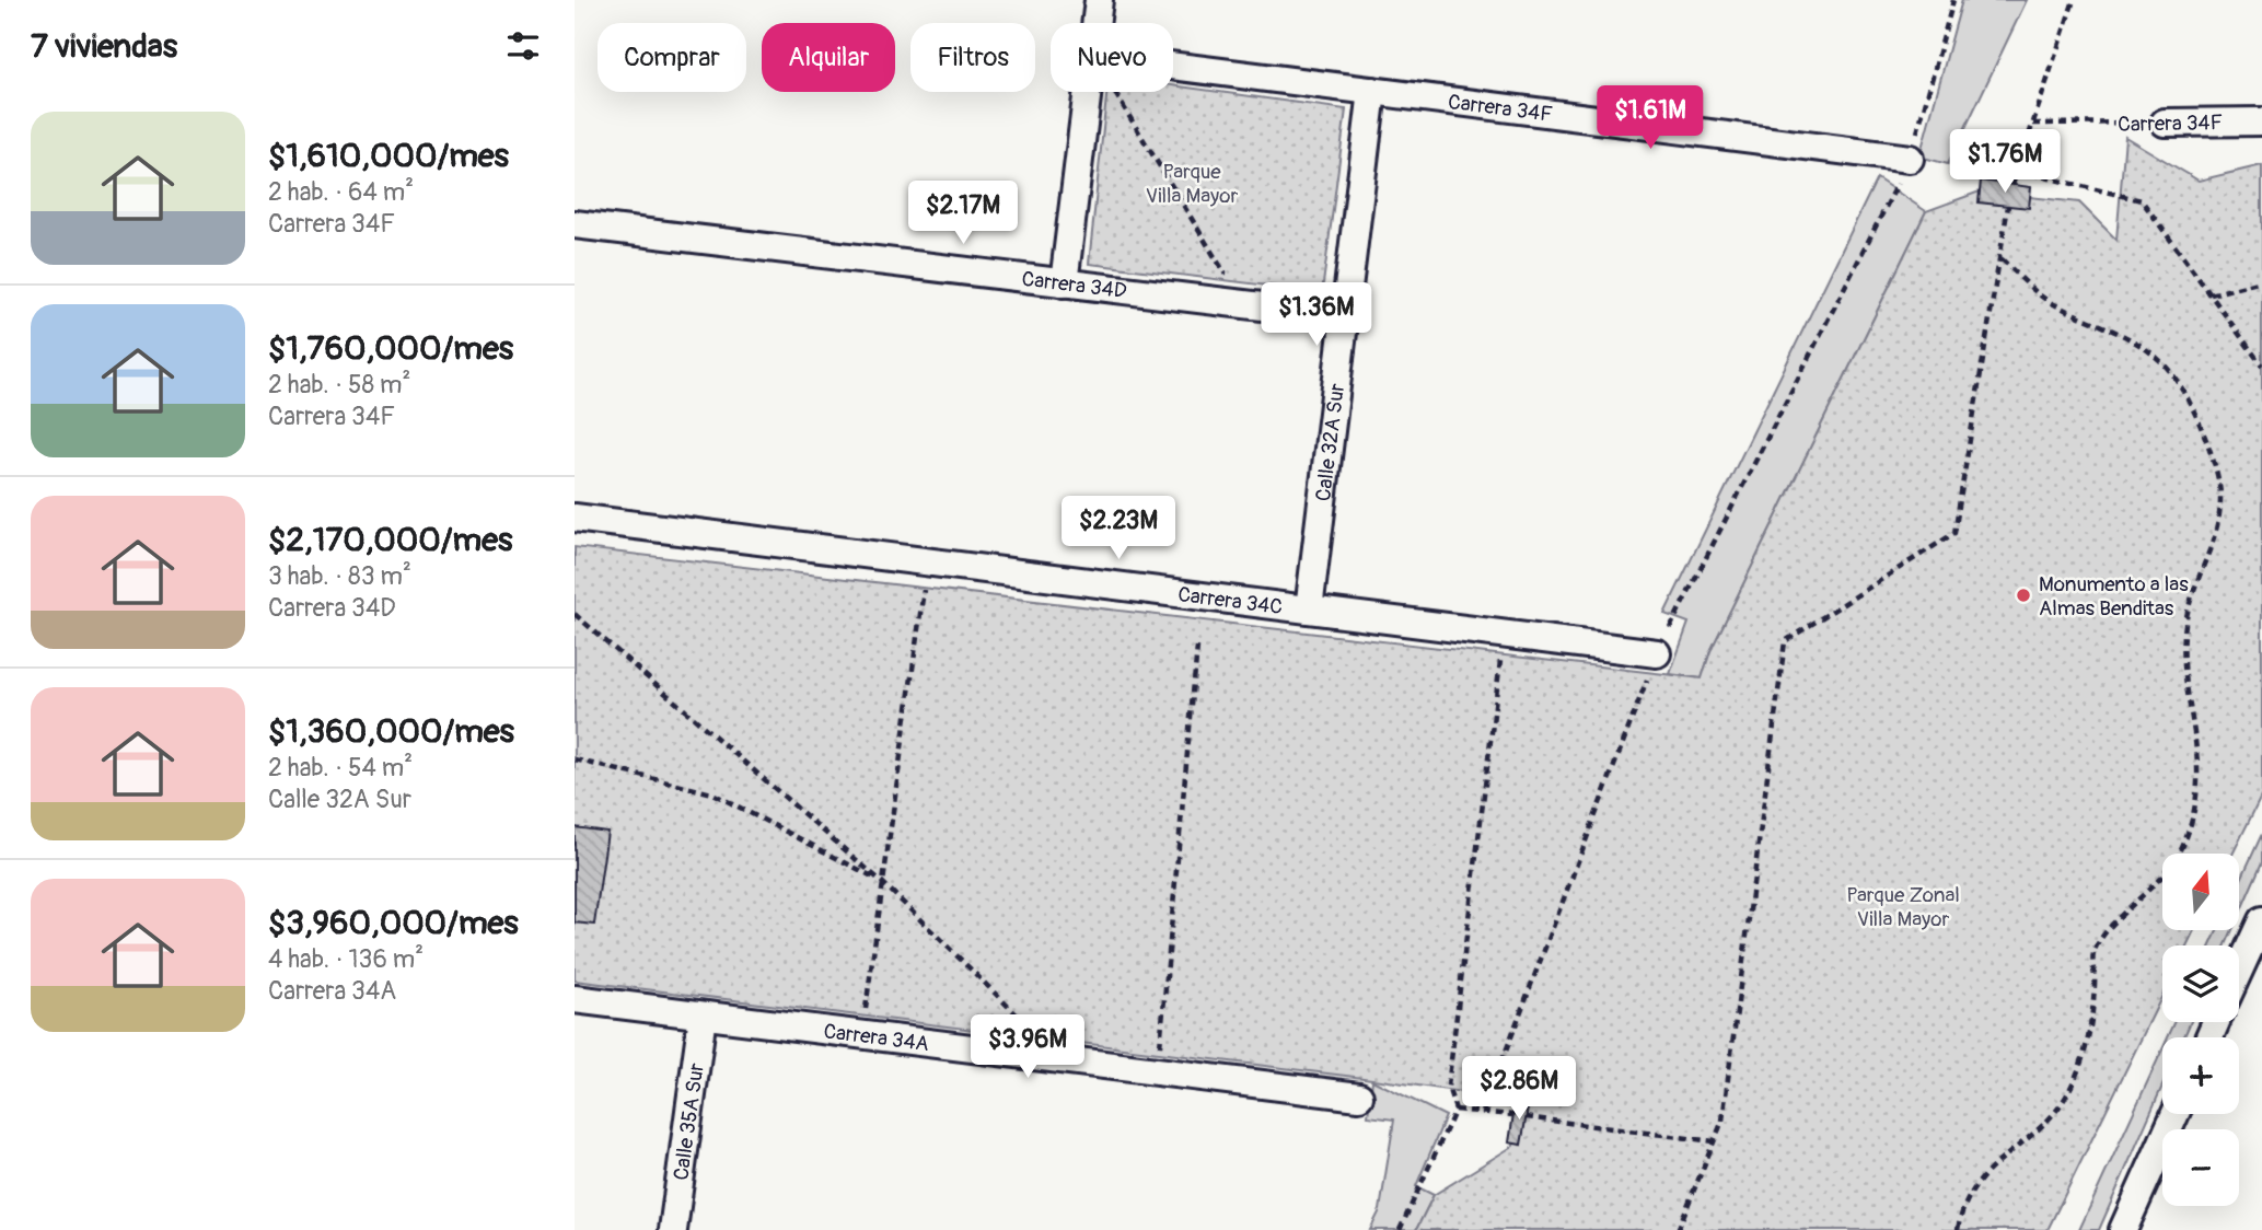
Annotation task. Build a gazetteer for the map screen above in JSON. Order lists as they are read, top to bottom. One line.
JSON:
{"streets":{"street":["Carrera 34F","Carrera 34D","Calle 32A Sur","Carrera 34C","Carrera 34A","Calle 35A Sur"]},"crossings":[["Carrera 34F","Calle 32A Sur"],["Carrera 34D","Calle 32A Sur"],["Calle 32A Sur","Carrera 34C"],["Carrera 34A","Calle 35A Sur"]],"parks":["Parque Villa Mayor","Parque Zonal Villa Mayor"],"places":["Monumento a las Almas Benditas"],"north":"top","page":{"heading":"7 viviendas","chip":["Comprar","Alquilar","Filtros","Nuevo"],"price":["$1.61M","$1.76M","$2.17M","$1.36M","$2.23M","$3.96M","$2.86M"],"list":[{"name":"$1,610,000/mes","note":"2 hab. · 64 m² · Carrera 34F"},{"name":"$1,760,000/mes","note":"2 hab. · 58 m² · Carrera 34F"},{"name":"$2,170,000/mes","note":"3 hab. · 83 m² · Carrera 34D"},{"name":"$1,360,000/mes","note":"2 hab. · 54 m² · Calle 32A Sur"},{"name":"$3,960,000/mes","note":"4 hab. · 136 m² · Carrera 34A"}],"map_buttons":["+","−"]}}
